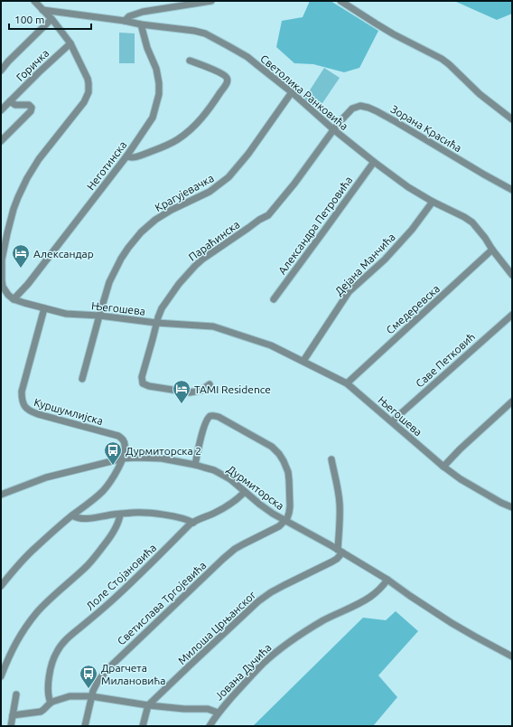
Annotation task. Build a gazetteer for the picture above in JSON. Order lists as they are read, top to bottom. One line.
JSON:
{"streets":{"street":["Горичка","Светолика Ранковића","Зорана Красића","Неготинска","Крагујевачка","Александра Петровића","Параћинска","Дејана Манчића","Његошева","Смедеревска","Саве Петковић","Куршумлијска","Дурмиторска","Лоле Стојановића","Светислава Тргојевића","Милоша Црњанског","Јована Дучића"]},"crossings":[["Горичка","Његошева"],["Светолика Ранковића","Зорана Красића"],["Светолика Ранковића","Неготинска"],["Светолика Ранковића","Крагујевачка"],["Светолика Ранковића","Александра Петровића"],["Светолика Ранковића","Параћинска"],["Светолика Ранковића","Дејана Манчића"],["Светолика Ранковића","Његошева"],["Светолика Ранковића","Смедеревска"],["Зорана Красића","Параћинска"],["Неготинска","Његошева"],["Крагујевачка","Његошева"],["Параћинска","Његошева"],["Дејана Манчића","Његошева"],["Његошева","Смедеревска"],["Његошева","Саве Петковић"],["Његошева","Куршумлијска"],["Куршумлијска","Дурмиторска"],["Дурмиторска","Лоле Стојановића"],["Дурмиторска","Светислава Тргојевића"],["Дурмиторска","Милоша Црњанског"],["Дурмиторска","Јована Дучића"]],"places":{"hotel":["Александар","TAMI Residence"],"bus stop":["Дурмиторска 2","Драгчета Милановића"]},"scale_bar":"100 m"}
